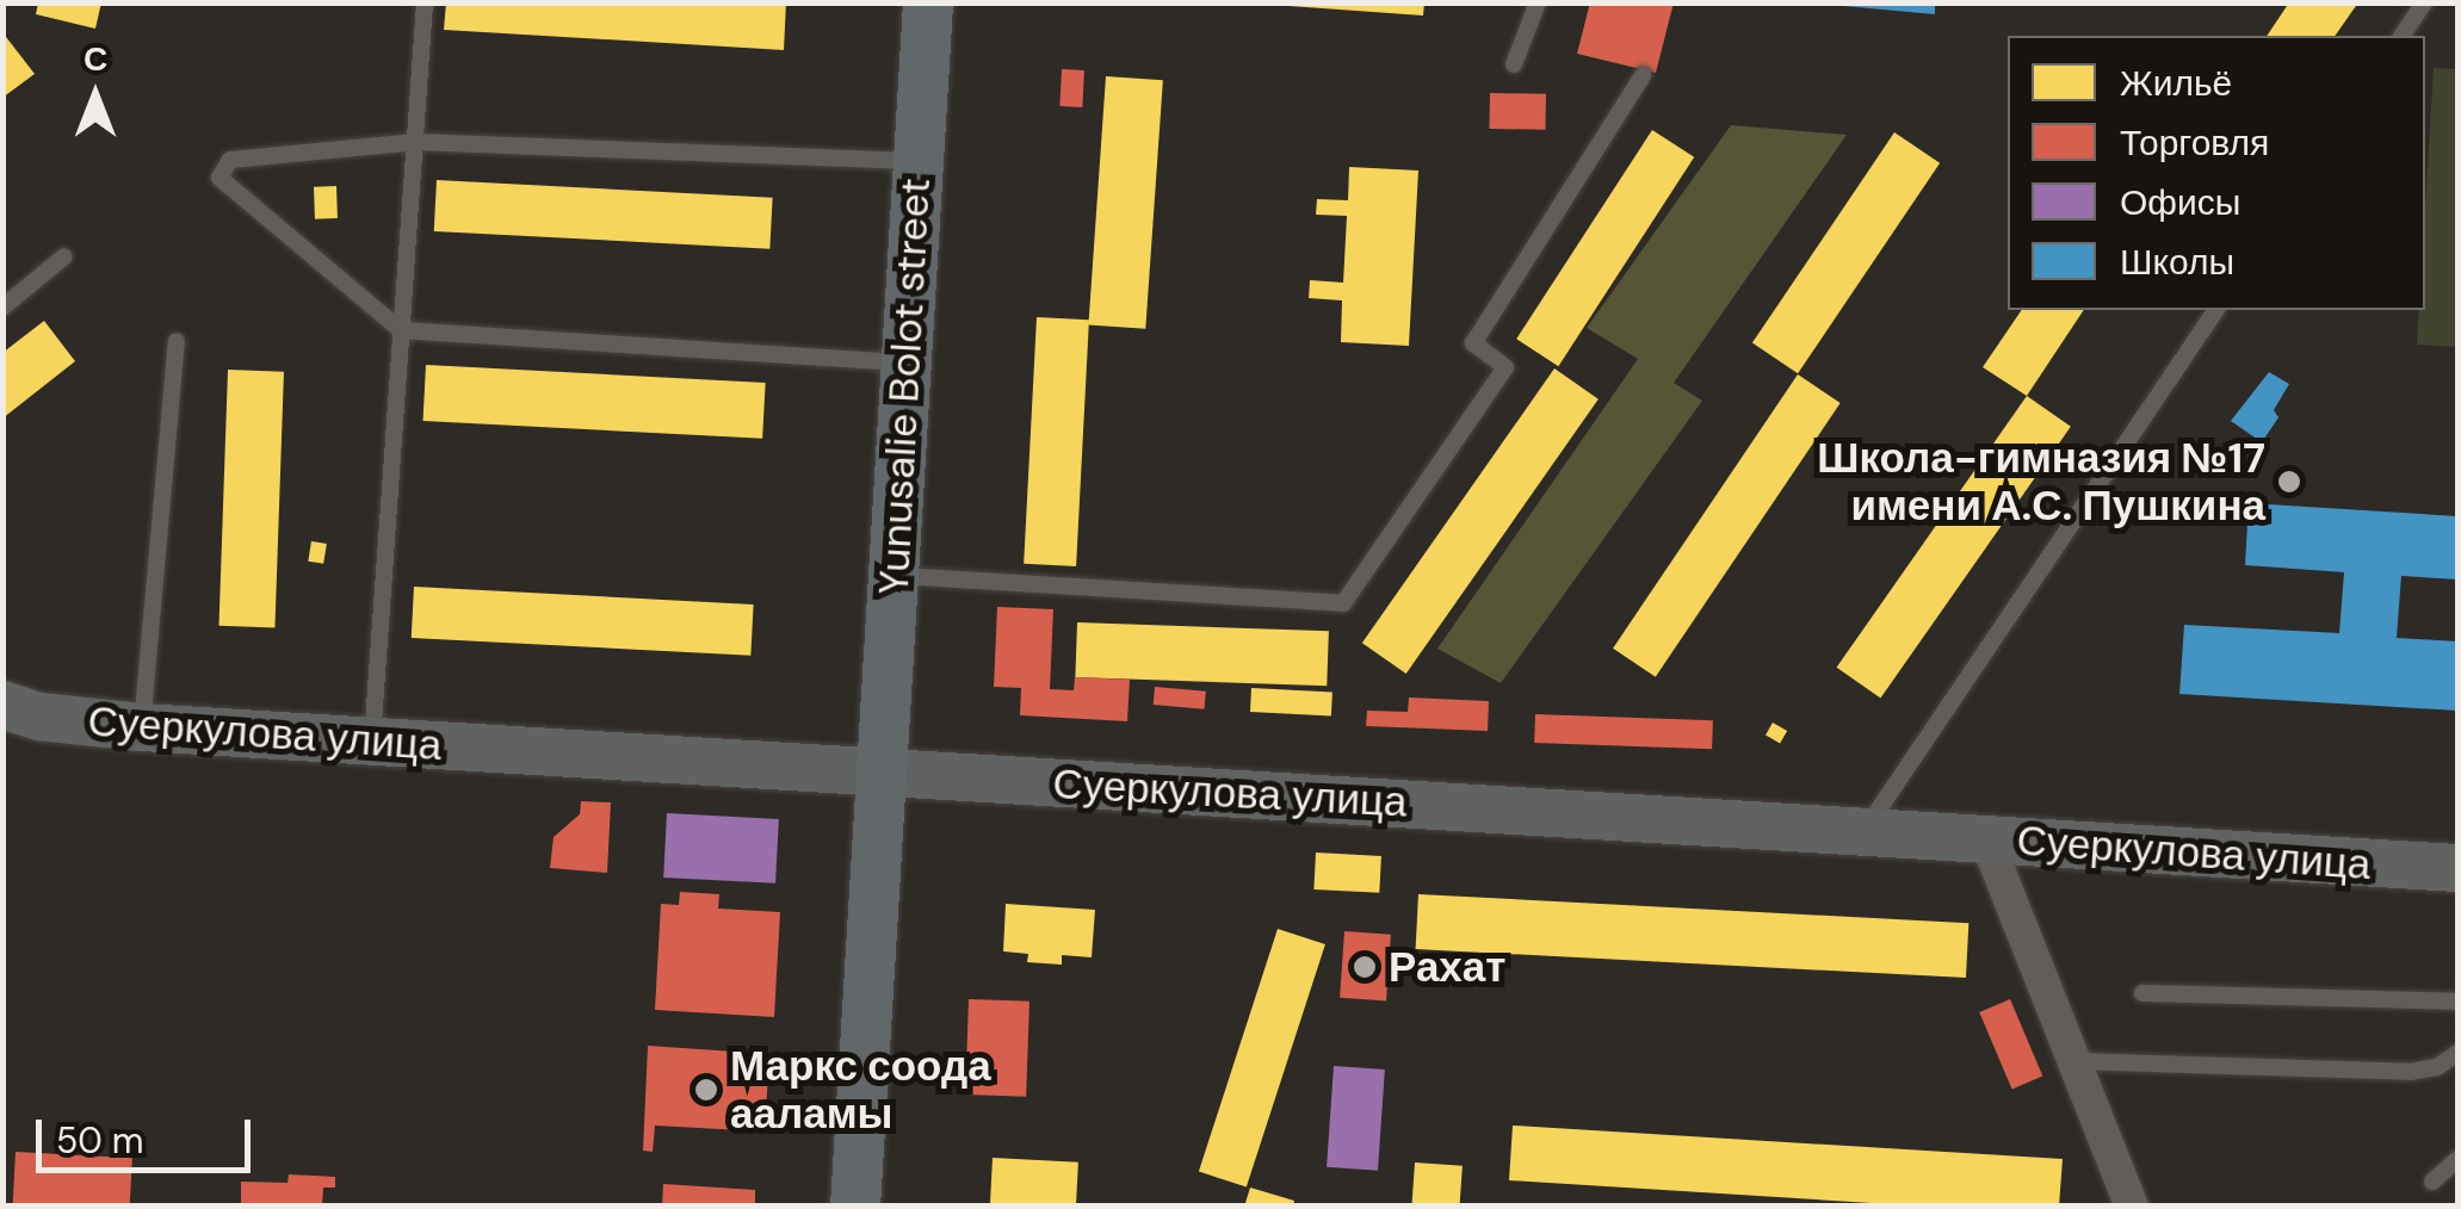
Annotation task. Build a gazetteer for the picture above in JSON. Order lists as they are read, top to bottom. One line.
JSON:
{"streets":{"main road":["Yunusalie Bolot street","Суеркулова улица"]},"crossings":[["Yunusalie Bolot street","Суеркулова улица"]],"places":["Школа-гимназия №17 имени А.С. Пушкина","Рахат","Маркс соода ааламы"],"legend":["Жильё","Торговля","Офисы","Школы"],"scale_bar":"50 m","north":"top"}
